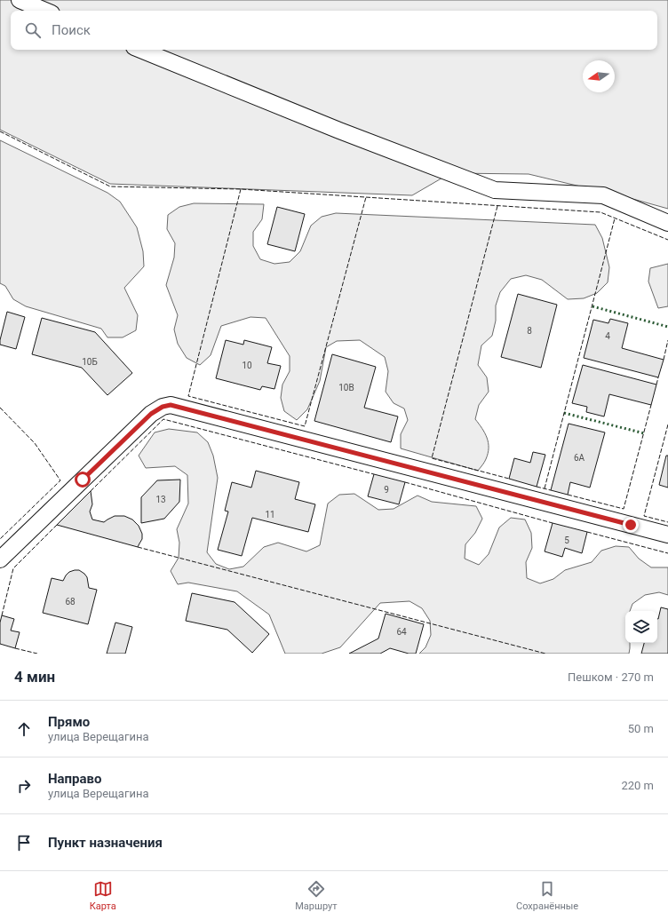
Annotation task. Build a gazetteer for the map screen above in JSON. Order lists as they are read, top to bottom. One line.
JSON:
{"house_numbers":["8","4","10Б","10","10В","6А","9","13","11","5","68","64"],"north":"left","page":{"search":"Поиск","heading":["4 мин","Пешком · 270 m"],"list":[["Прямо","улица Верещагина","50 m"],["Направо","улица Верещагина","220 m"],"Пункт назначения"],"nav":["Карта","Маршрут","Сохранённые"]}}
